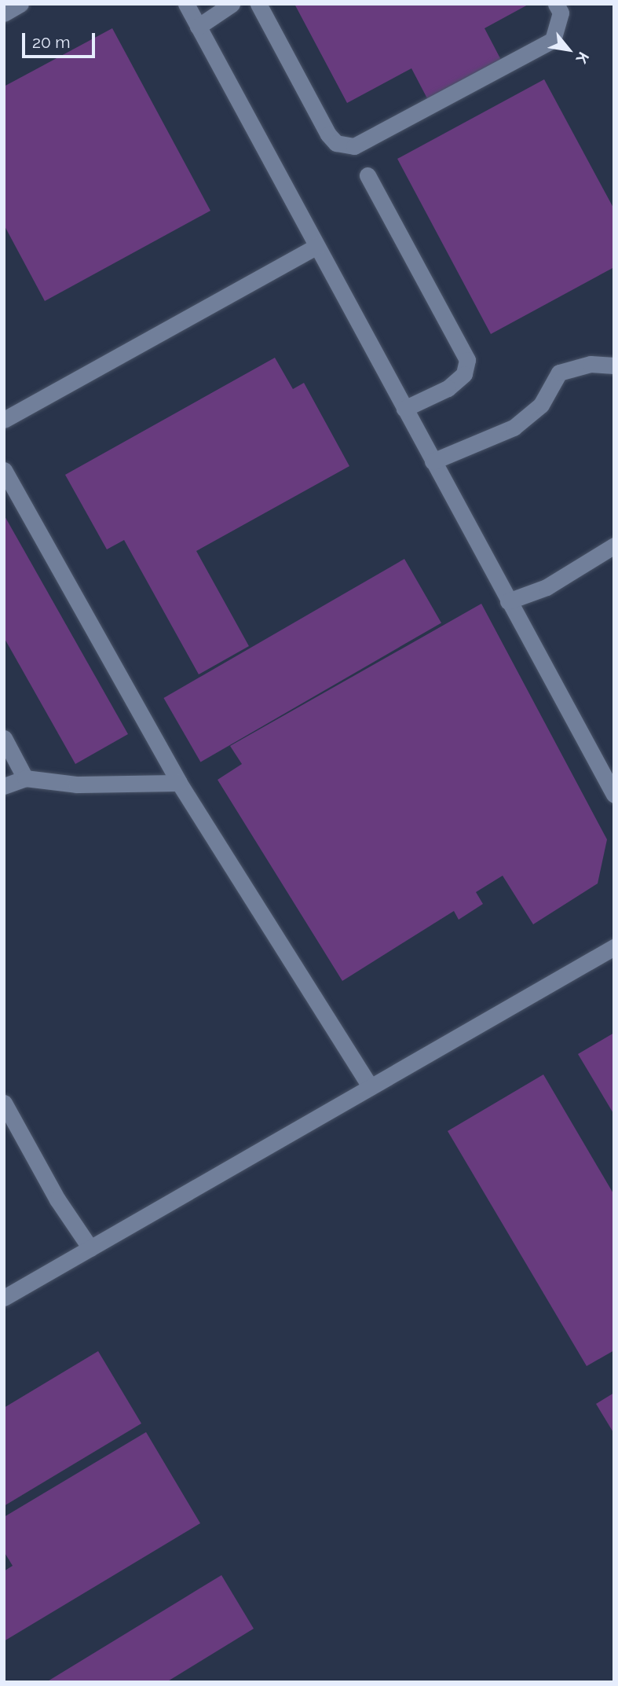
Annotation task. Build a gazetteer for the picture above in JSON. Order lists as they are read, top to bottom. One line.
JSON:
{"scale_bar":"20 m","north":"bottom right"}
